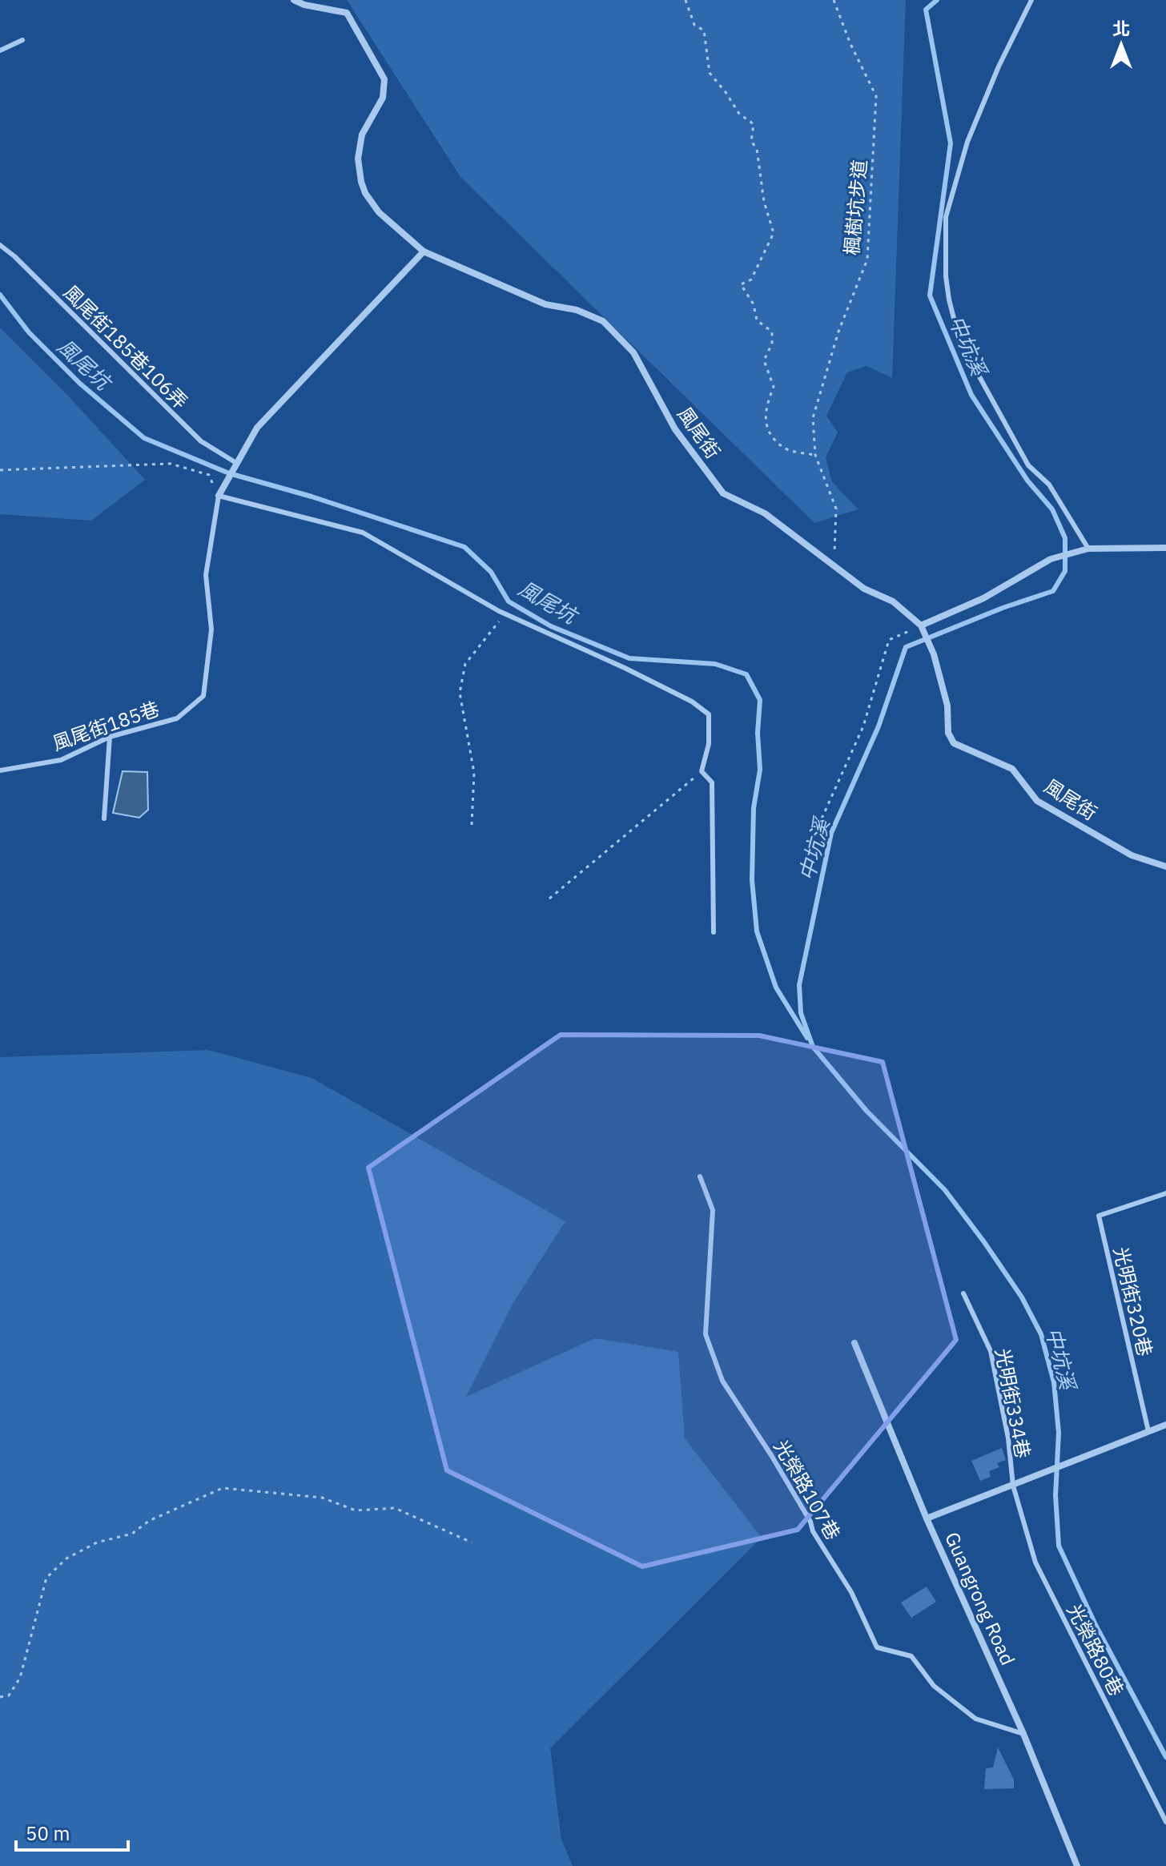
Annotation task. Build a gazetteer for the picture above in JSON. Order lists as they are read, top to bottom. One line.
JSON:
{"streets":{"street":["風尾街","Guangrong Road"],"lane":["風尾街185巷106弄","風尾街185巷","光明街320巷","光明街334巷","光榮路107巷","光榮路80巷"],"path":["楓樹坑步道"]},"crossings":[["楓樹坑步道","風尾街"],["光明街334巷","光榮路80巷"],["光榮路107巷","Guangrong Road"]],"water":["中坑溪","風尾坑"],"scale_bar":"50 m","north":"top"}
